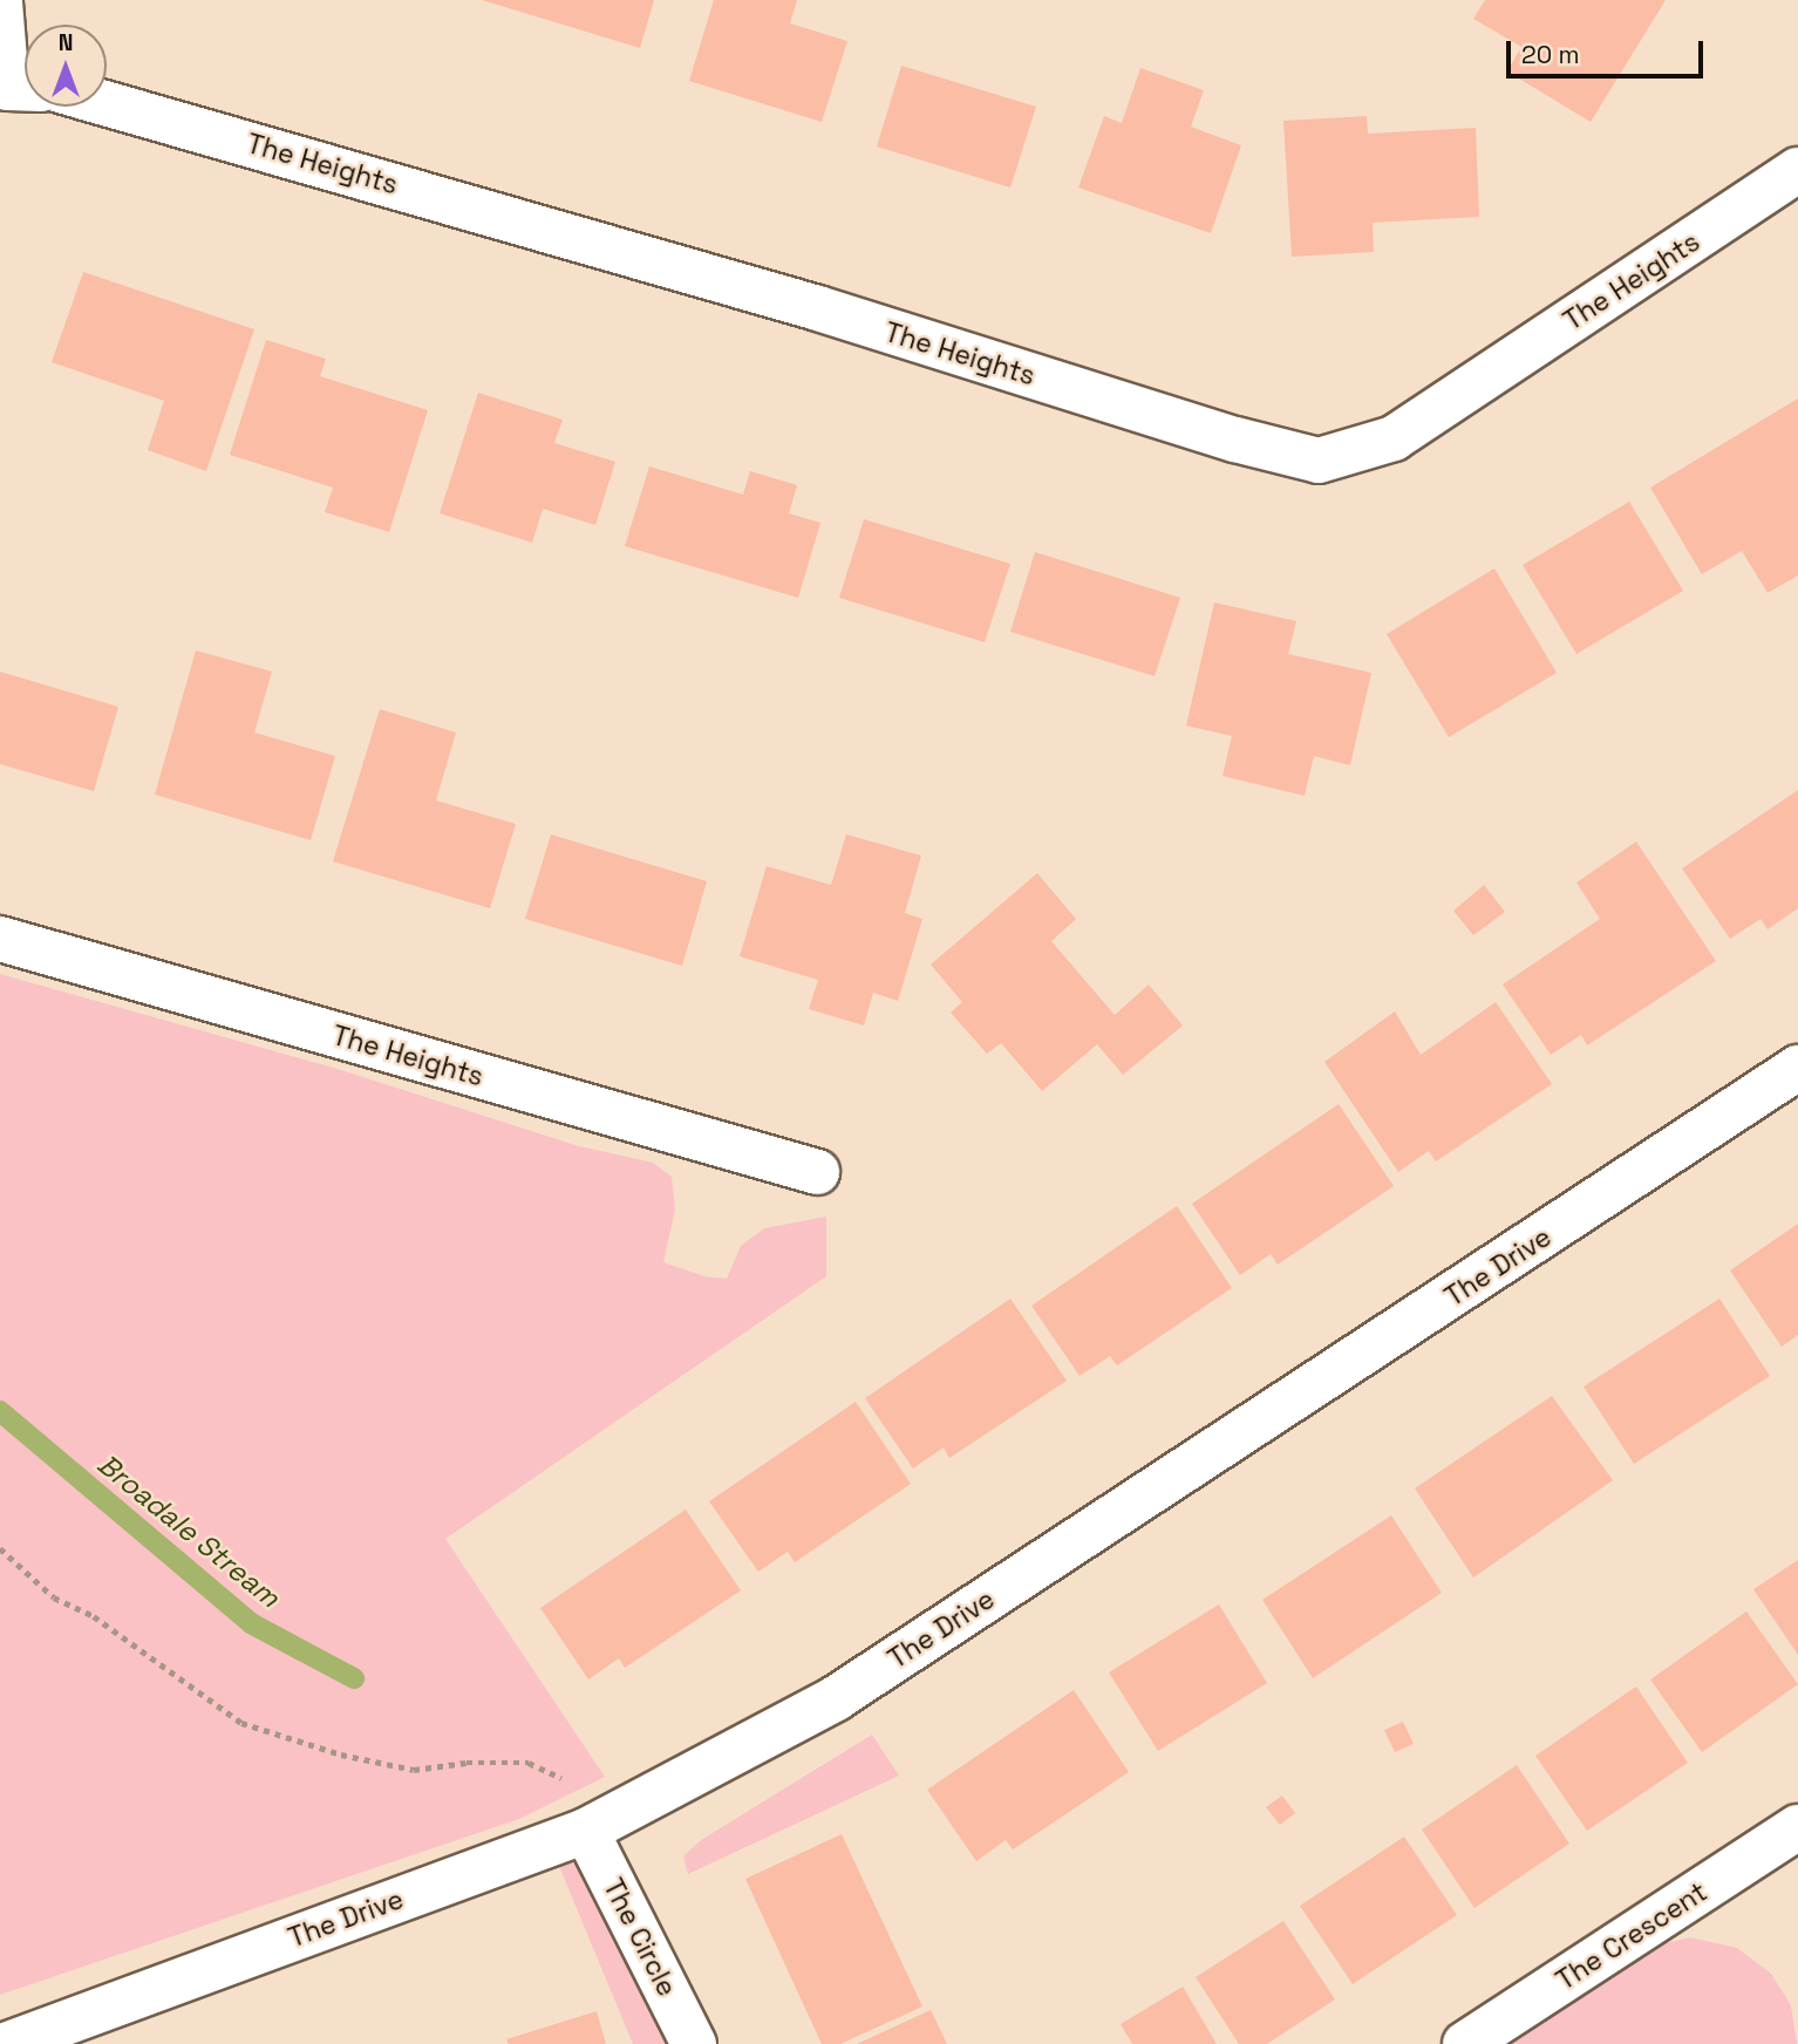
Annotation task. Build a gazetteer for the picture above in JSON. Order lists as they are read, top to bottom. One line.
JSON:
{"streets":{"street":["The Heights","The Drive","The Crescent","The Circle"]},"crossings":[["The Drive","The Circle"]],"water":["Broadale Stream"],"scale_bar":"20 m","north":"top"}
